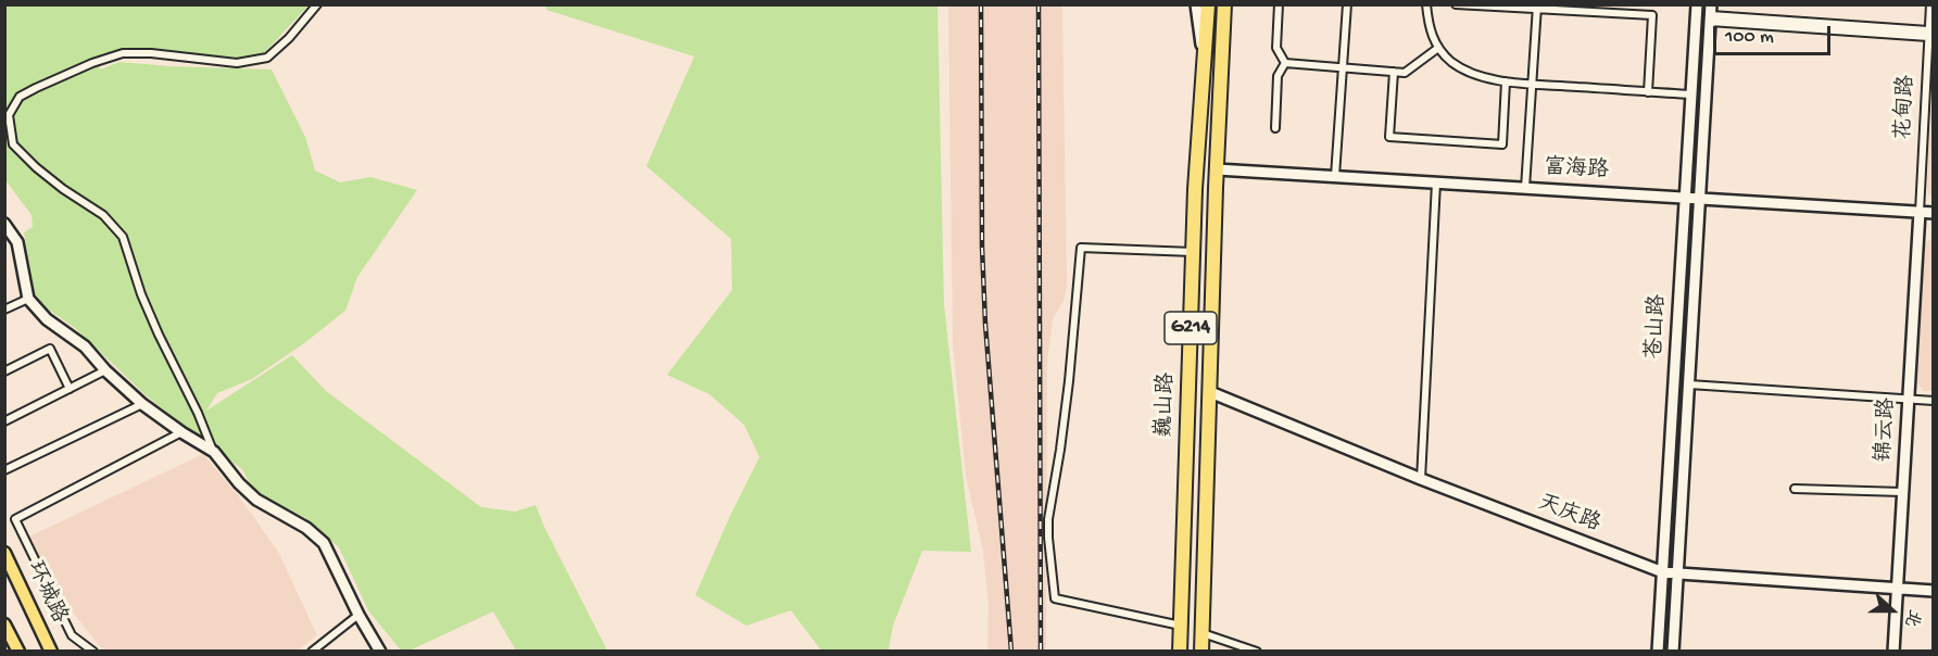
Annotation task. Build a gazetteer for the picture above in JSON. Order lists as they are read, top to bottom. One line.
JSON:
{"streets":{"highway":["G214","巍山路"],"main road":["环城路"],"street":["花甸路","富海路","苍山路","锦云路","天庆路"]},"crossings":[["花甸路","富海路"],["花甸路","锦云路"],["富海路","苍山路"],["富海路","巍山路"],["富海路","锦云路"],["苍山路","天庆路"],["巍山路","天庆路"],["锦云路","天庆路"]],"scale_bar":"100 m","north":"right"}
